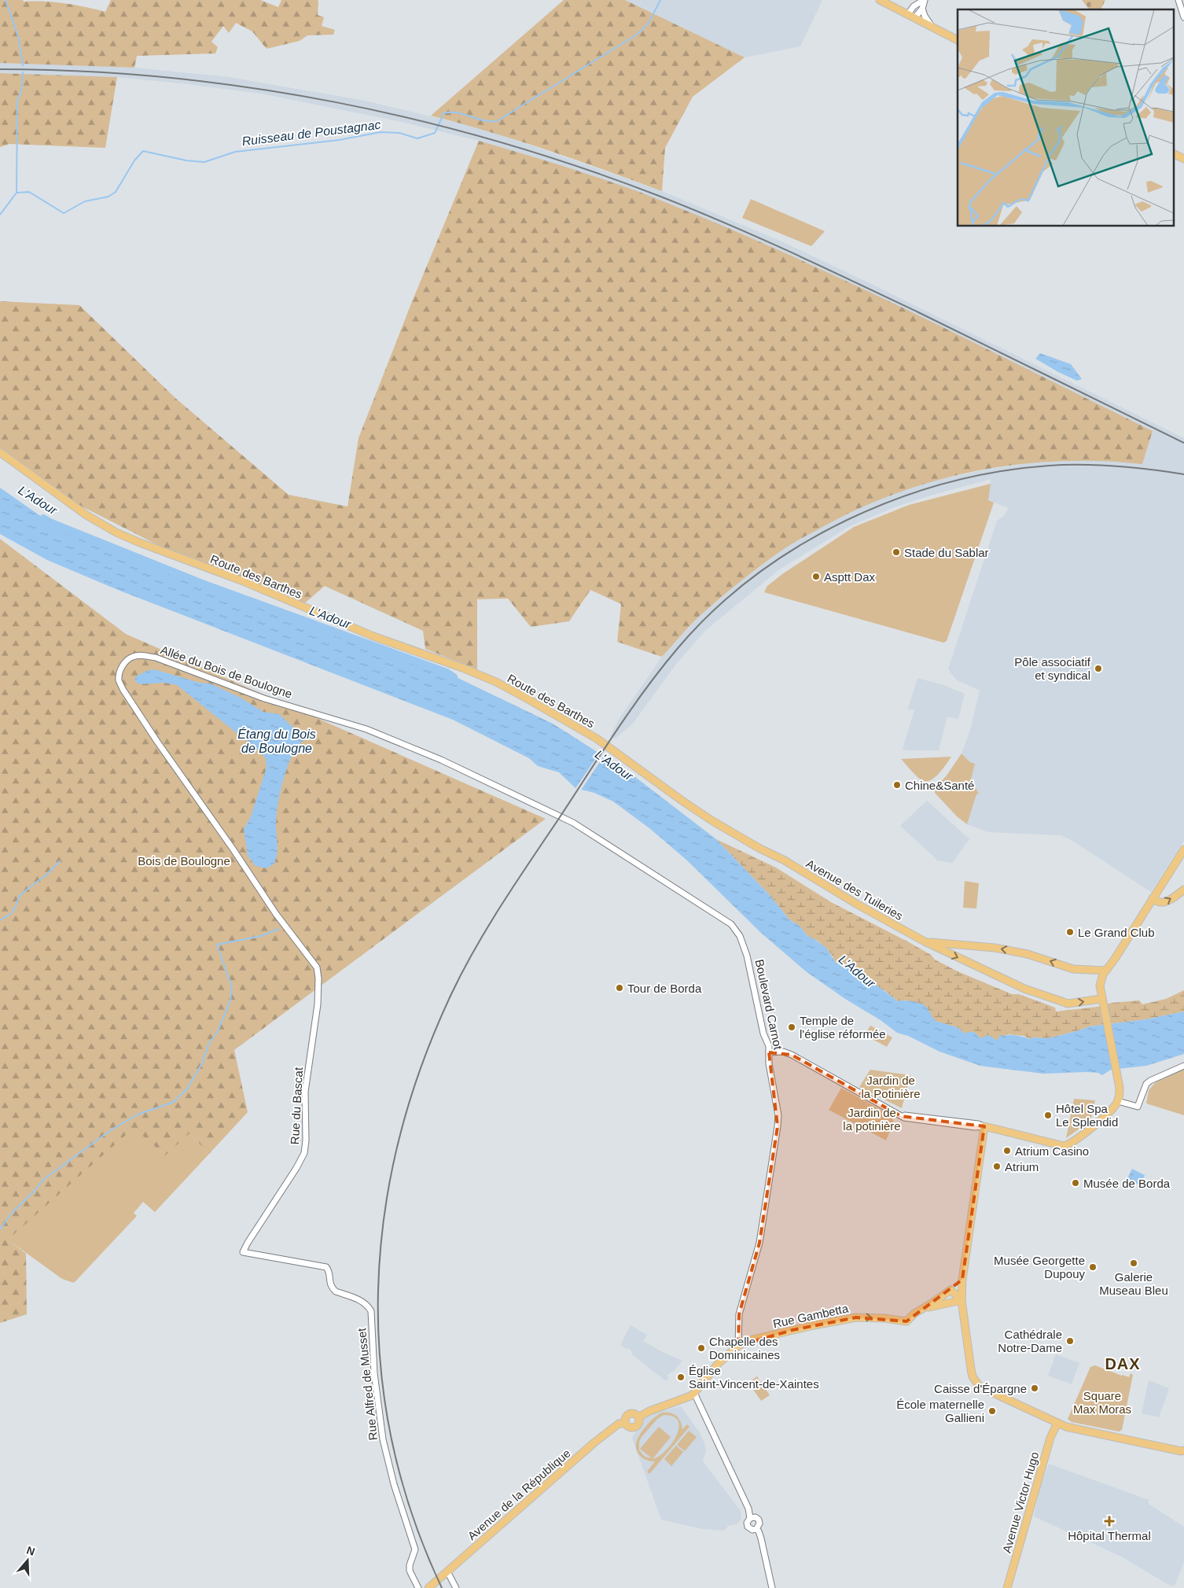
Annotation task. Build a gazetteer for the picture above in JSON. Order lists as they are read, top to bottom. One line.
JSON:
{"streets":{"main road":["Route des Barthes","Avenue des Tuileries","Rue Gambetta","Avenue de la République","Avenue Victor Hugo"],"street":["Allée du Bois de Boulogne","Boulevard Carnot","Rue du Bascat","Rue Alfred de Musset"]},"crossings":[["Route des Barthes","Avenue des Tuileries"],["Allée du Bois de Boulogne","Boulevard Carnot"],["Allée du Bois de Boulogne","Rue du Bascat"],["Boulevard Carnot","Rue Gambetta"],["Rue du Bascat","Rue Alfred de Musset"],["Rue Gambetta","Avenue de la République"]],"one_way":["Rue Gambetta"],"districts":["DAX"],"water":["Ruisseau de Poustagnac","L'Adour","Étang du Bois de Boulogne"],"parks":["Bois de Boulogne","Jardin de la Potinière","Jardin de la potinière","Square Max Moras"],"places":{"other":["Stade du Sablar","Asptt Dax","Pôle associatif et syndical","Chine&Santé","Le Grand Club","Tour de Borda","Temple de l'église réformée","Hôtel Spa Le Splendid","Atrium Casino","Atrium","Musée de Borda","Galerie Museau Bleu","Musée Georgette Dupouy","Cathédrale Notre-Dame","Chapelle des Dominicaines","Église Saint-Vincent-de-Xaintes","Caisse d'Épargne","École maternelle Gallieni"],"health":["Hôpital Thermal"]},"north":"top"}
